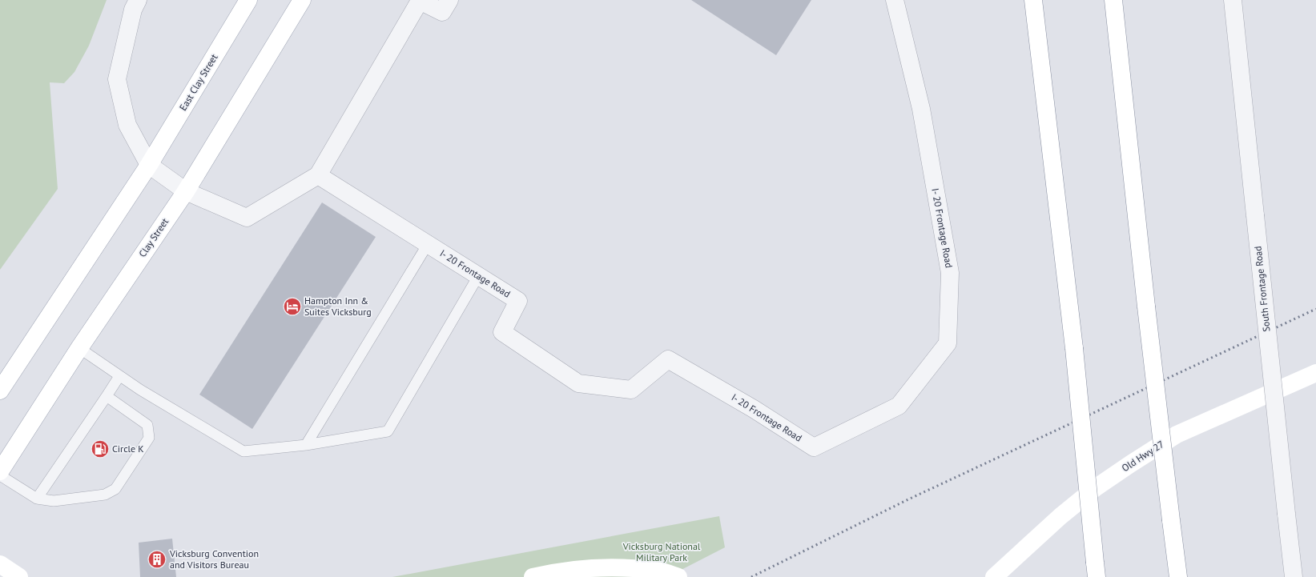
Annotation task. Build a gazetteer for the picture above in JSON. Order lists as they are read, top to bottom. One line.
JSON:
{"streets":{"main road":["East Clay Street","Clay Street","Old Hwy 27"],"street":["I- 20 Frontage Road","South Frontage Road"]},"parks":["Vicksburg National Military Park"],"places":{"hotel":["Hampton Inn & Suites Vicksburg"],"fuel station":["Circle K"],"building":["Vicksburg Convention and Visitors Bureau"]}}
